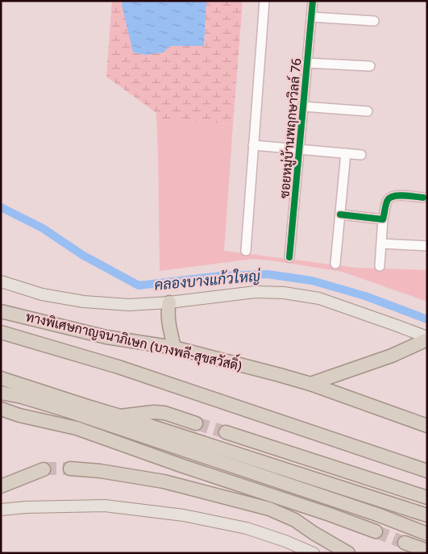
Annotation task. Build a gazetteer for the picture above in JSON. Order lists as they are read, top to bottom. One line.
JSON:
{"streets":{"highway":["ทางพิเศษกาญจนาภิเษก (บางพลี-สุขสวัสดิ์)"],"street":["ซอยหมู่บ้านพฤกษาวิลล์ 76"]},"water":["คลองบางแก้วใหญ่"]}
